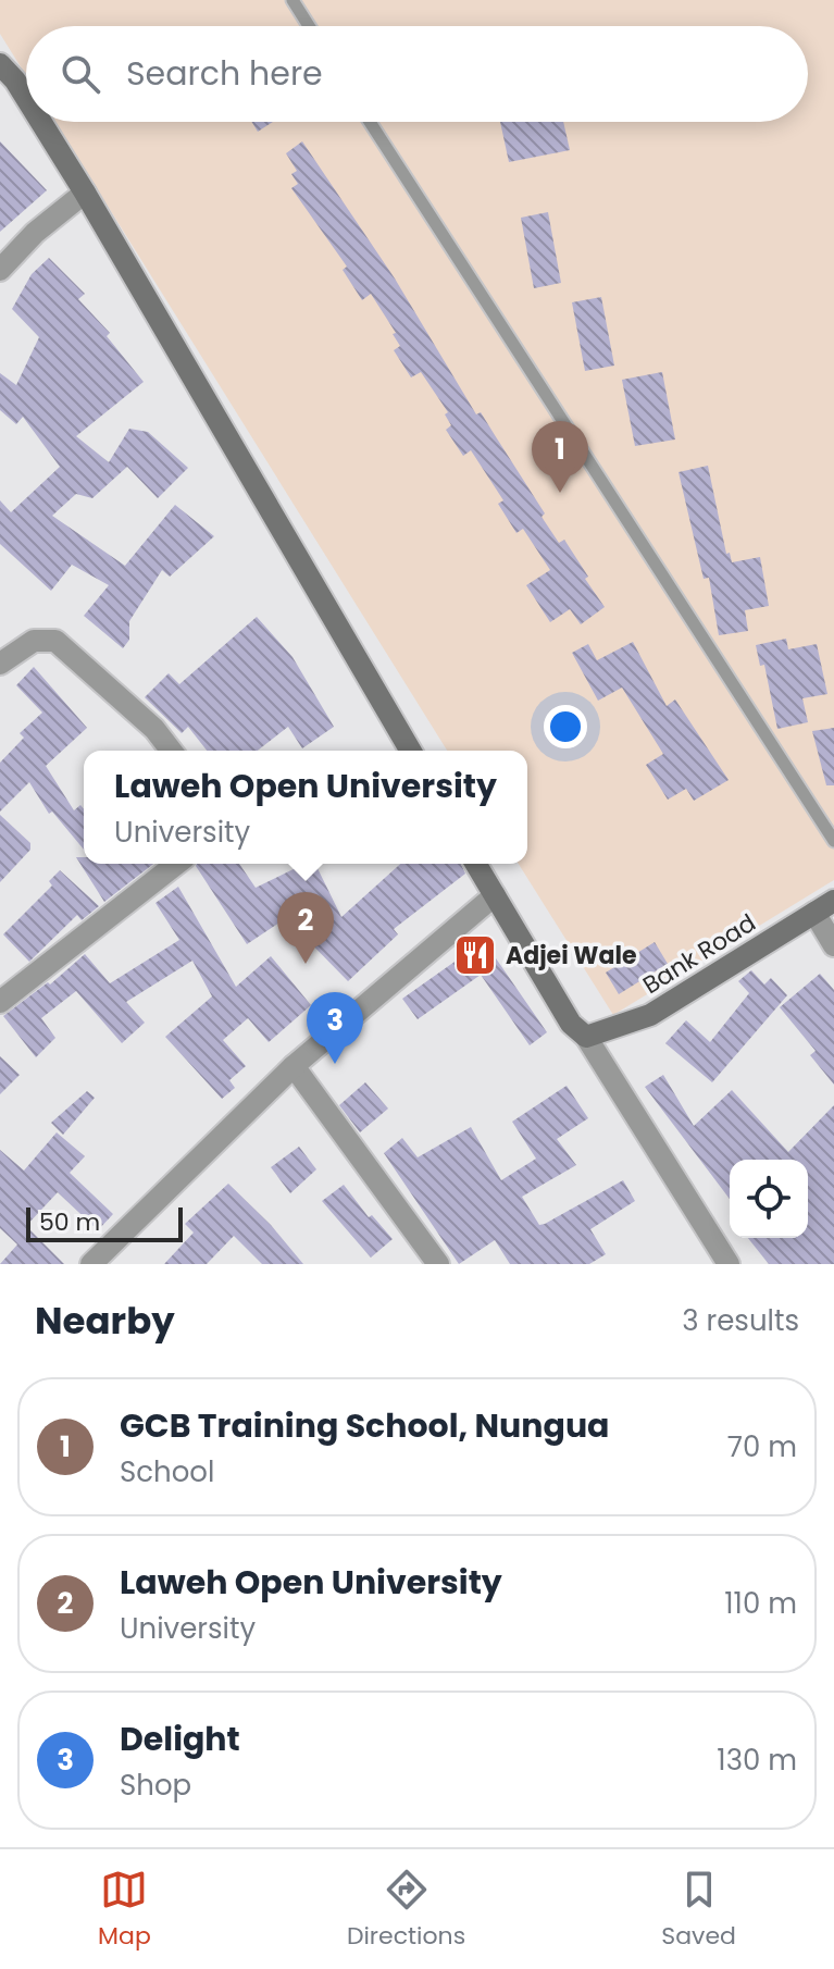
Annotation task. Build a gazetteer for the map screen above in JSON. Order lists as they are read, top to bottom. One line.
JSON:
{"streets":{"street":["Bank Road"]},"places":{"restaurant":["Adjei Wale"]},"scale_bar":"50 m","page":{"search":"Search here","pins":["1","2","3"],"popup":["Laweh Open University","University"],"scale":"50 m","heading":["Nearby","3 results"],"list":[{"mark":"1","name":"GCB Training School, Nungua","note":"School","value":"70 m"},{"mark":"2","name":"Laweh Open University","note":"University","value":"110 m"},{"mark":"3","name":"Delight","note":"Shop","value":"130 m"}],"nav":["Map","Directions","Saved"]}}
